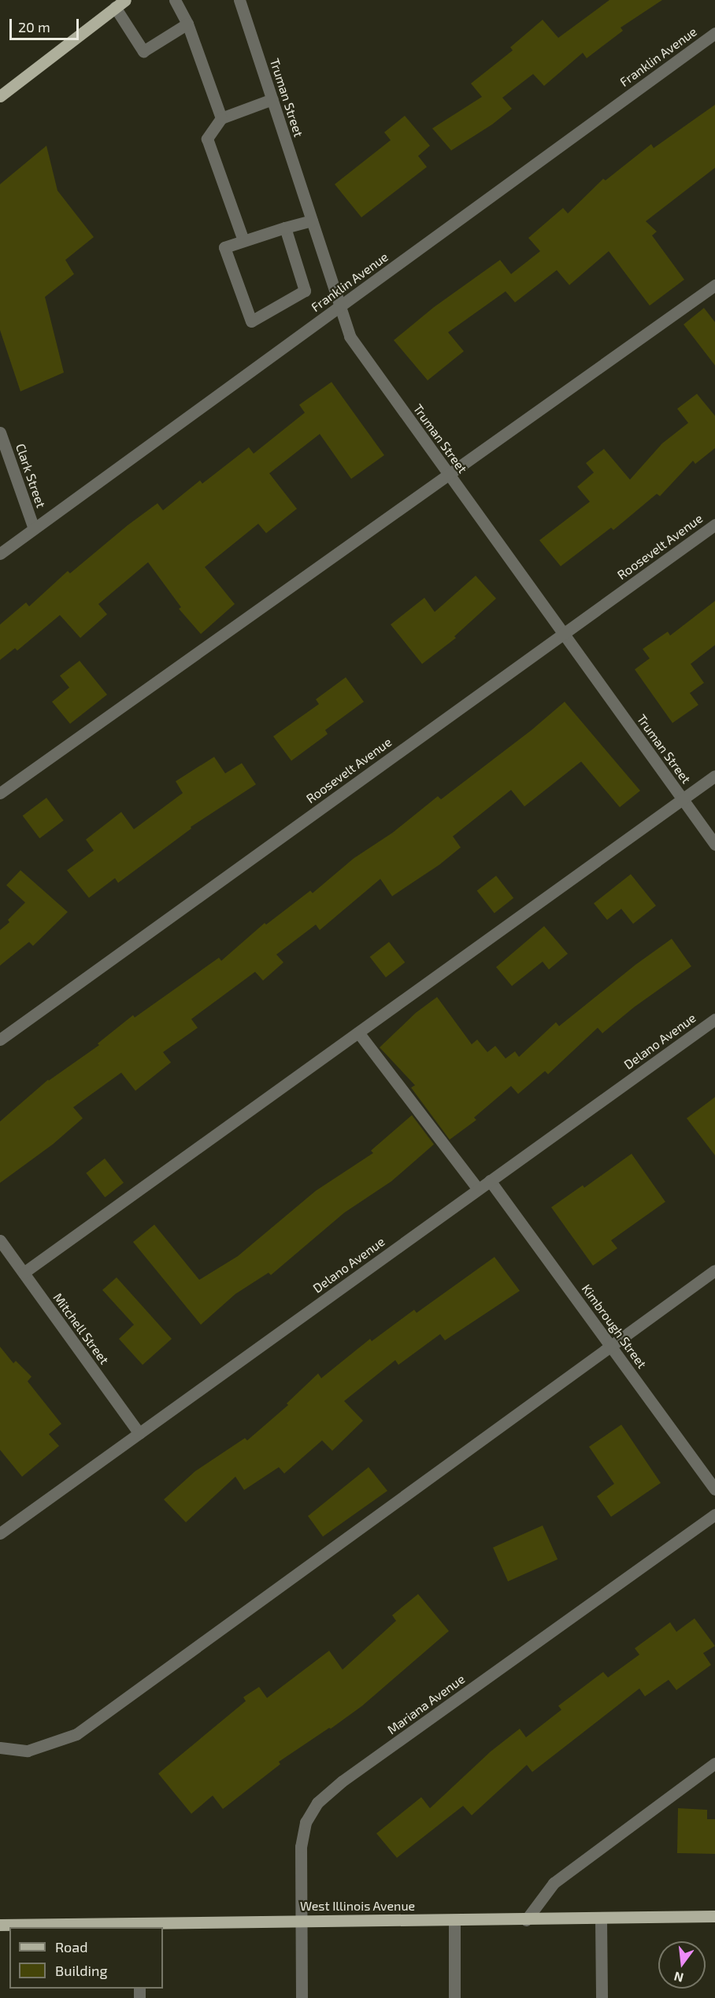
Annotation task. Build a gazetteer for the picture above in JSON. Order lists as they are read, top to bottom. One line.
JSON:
{"streets":{"main road":["West Illinois Avenue"],"street":["Franklin Avenue","Truman Street","Clark Street","Roosevelt Avenue","Delano Avenue","Kimbrough Street","Mitchell Street","Mariana Avenue"]},"crossings":[["Franklin Avenue","Truman Street"],["Franklin Avenue","Clark Street"],["Truman Street","Roosevelt Avenue"],["Delano Avenue","Kimbrough Street"],["Delano Avenue","Mitchell Street"],["Mariana Avenue","West Illinois Avenue"]],"legend":["Road","Building"],"scale_bar":"20 m","north":"bottom"}
